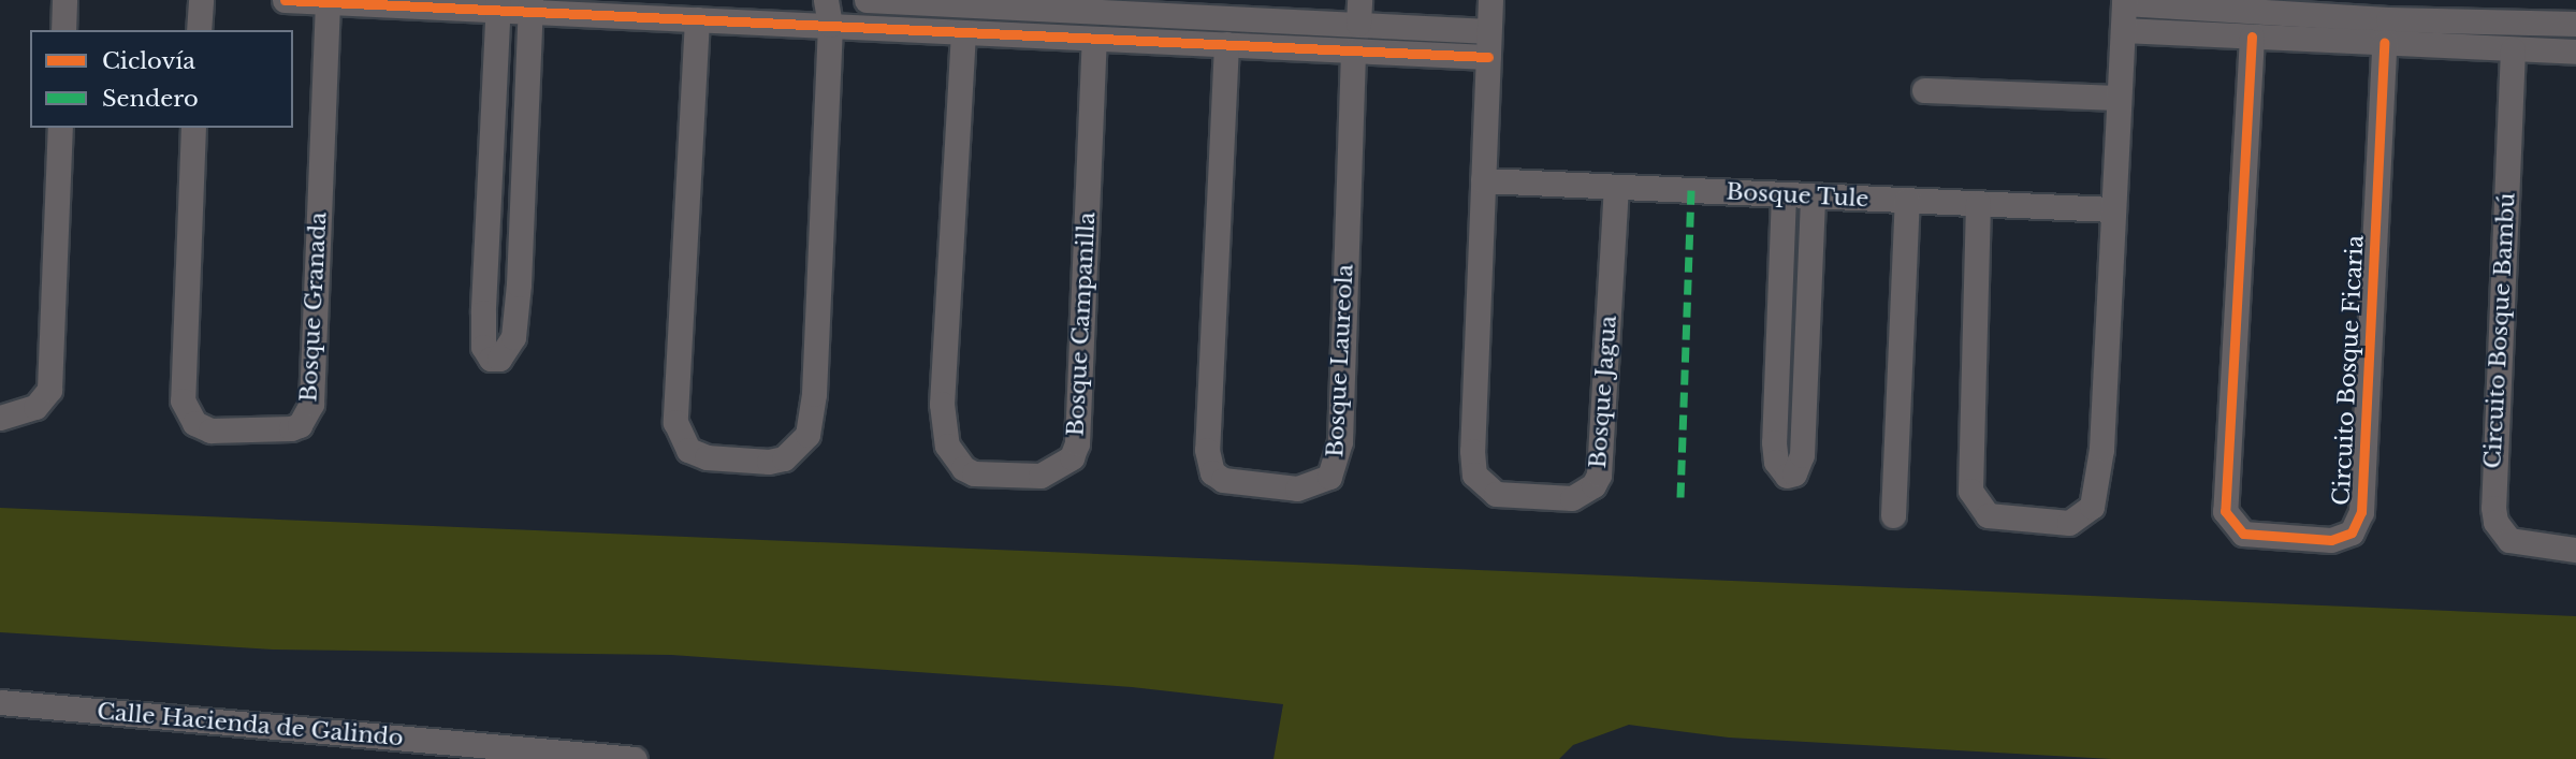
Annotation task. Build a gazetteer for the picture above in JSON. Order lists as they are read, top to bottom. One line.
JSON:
{"streets":{"street":["Bosque Tule","Bosque Granada","Bosque Campanilla","Circuito Bosque Bambú","Bosque Laureola","Circuito Bosque Ficaria","Bosque Jagua","Calle Hacienda de Galindo"]},"crossings":[["Bosque Tule","Bosque Jagua"]],"legend":["Ciclovía","Sendero"]}
